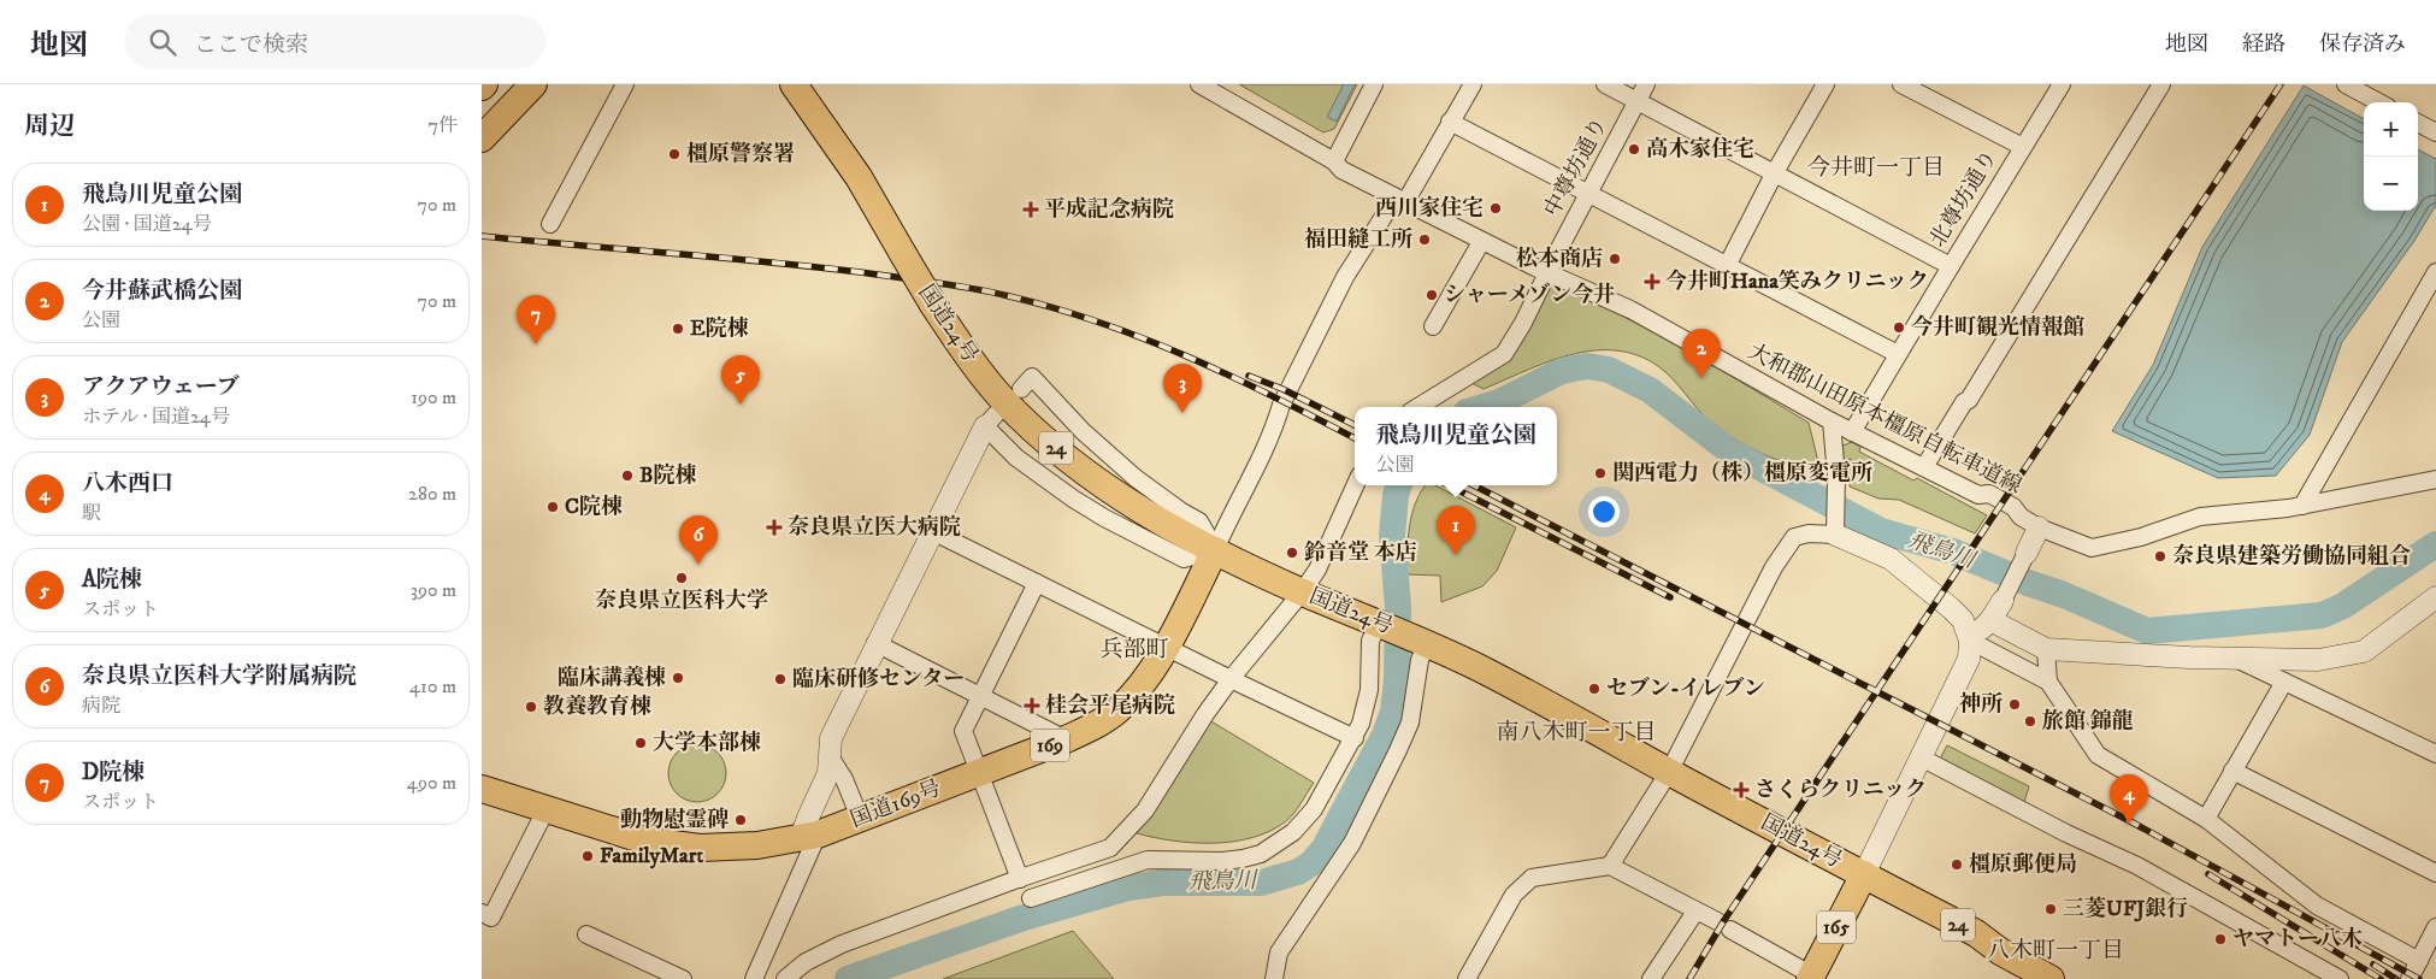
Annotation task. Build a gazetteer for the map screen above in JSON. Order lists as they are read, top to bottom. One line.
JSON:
{"streets":{"highway":["国道24号","24","169","国道169号","165"],"street":["中尊坊通り","北尊坊通り","大和郡山田原本橿原自転車道線"]},"crossings":[["中尊坊通り","大和郡山田原本橿原自転車道線"],["北尊坊通り","大和郡山田原本橿原自転車道線"],["国道24号","国道169号"],["国道24号","165"]],"districts":["今井町一丁目","兵部町","南八木町一丁目","八木町一丁目"],"water":["飛鳥川"],"places":{"other":["高木家住宅","橿原警察署","西川家住宅","福田縫工所","松本商店","シャーメゾン今井","今井町観光情報館","E院棟","関西電力（株）橿原変電所","B院棟","C院棟","鈴音堂 本店","奈良県建築労働協同組合","奈良県立医科大学","臨床講義棟","臨床研修センター","セブン-イレブン","神所","教養教育棟","旅館 錦龍","大学本部棟","動物慰霊碑","FamilyMart","橿原郵便局","三菱UFJ銀行","ヤマトー八木"],"health":["平成記念病院","今井町Hana笑みクリニック","奈良県立医大病院","桂会平尾病院","さくらクリニック"]},"page":{"header":"地図","search":"ここで検索","nav":["地図","経路","保存済み"],"heading":["周辺","7件"],"map_buttons":["+","−"],"list":[{"mark":"1","name":"飛鳥川児童公園","note":"公園 · 国道24号","value":"70 m"},{"mark":"2","name":"今井蘇武橋公園","note":"公園","value":"70 m"},{"mark":"3","name":"アクアウェーブ","note":"ホテル · 国道24号","value":"190 m"},{"mark":"4","name":"八木西口","note":"駅","value":"280 m"},{"mark":"5","name":"A院棟","note":"スポット","value":"390 m"},{"mark":"6","name":"奈良県立医科大学附属病院","note":"病院","value":"410 m"},{"mark":"7","name":"D院棟","note":"スポット","value":"490 m"}],"pins":["7","2","5","3","1","6","4"],"popup":["飛鳥川児童公園","公園"]}}
